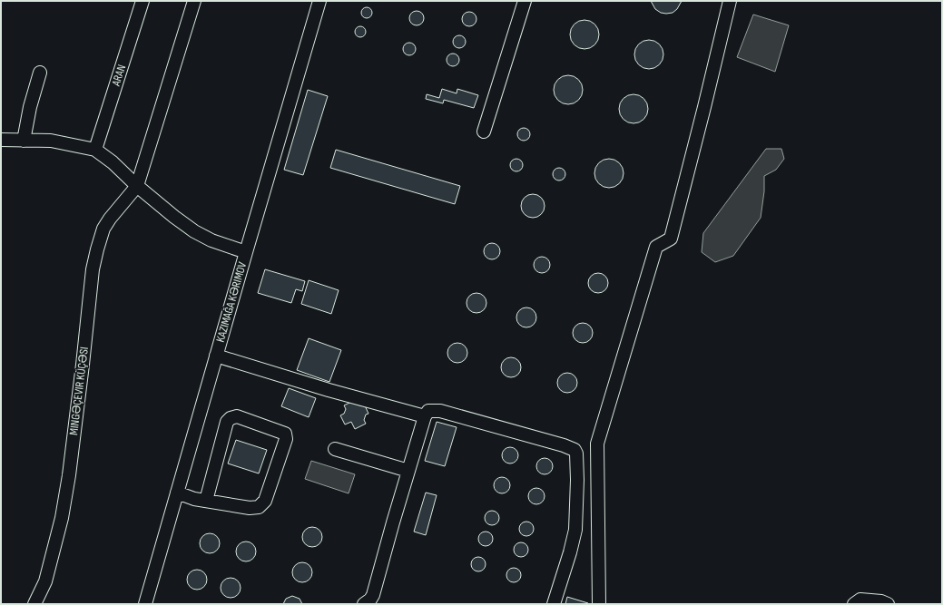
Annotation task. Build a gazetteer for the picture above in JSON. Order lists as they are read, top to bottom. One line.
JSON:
{"streets":{"street":["ARAN","MINGƏÇEVIR KÜÇƏSI"]}}
